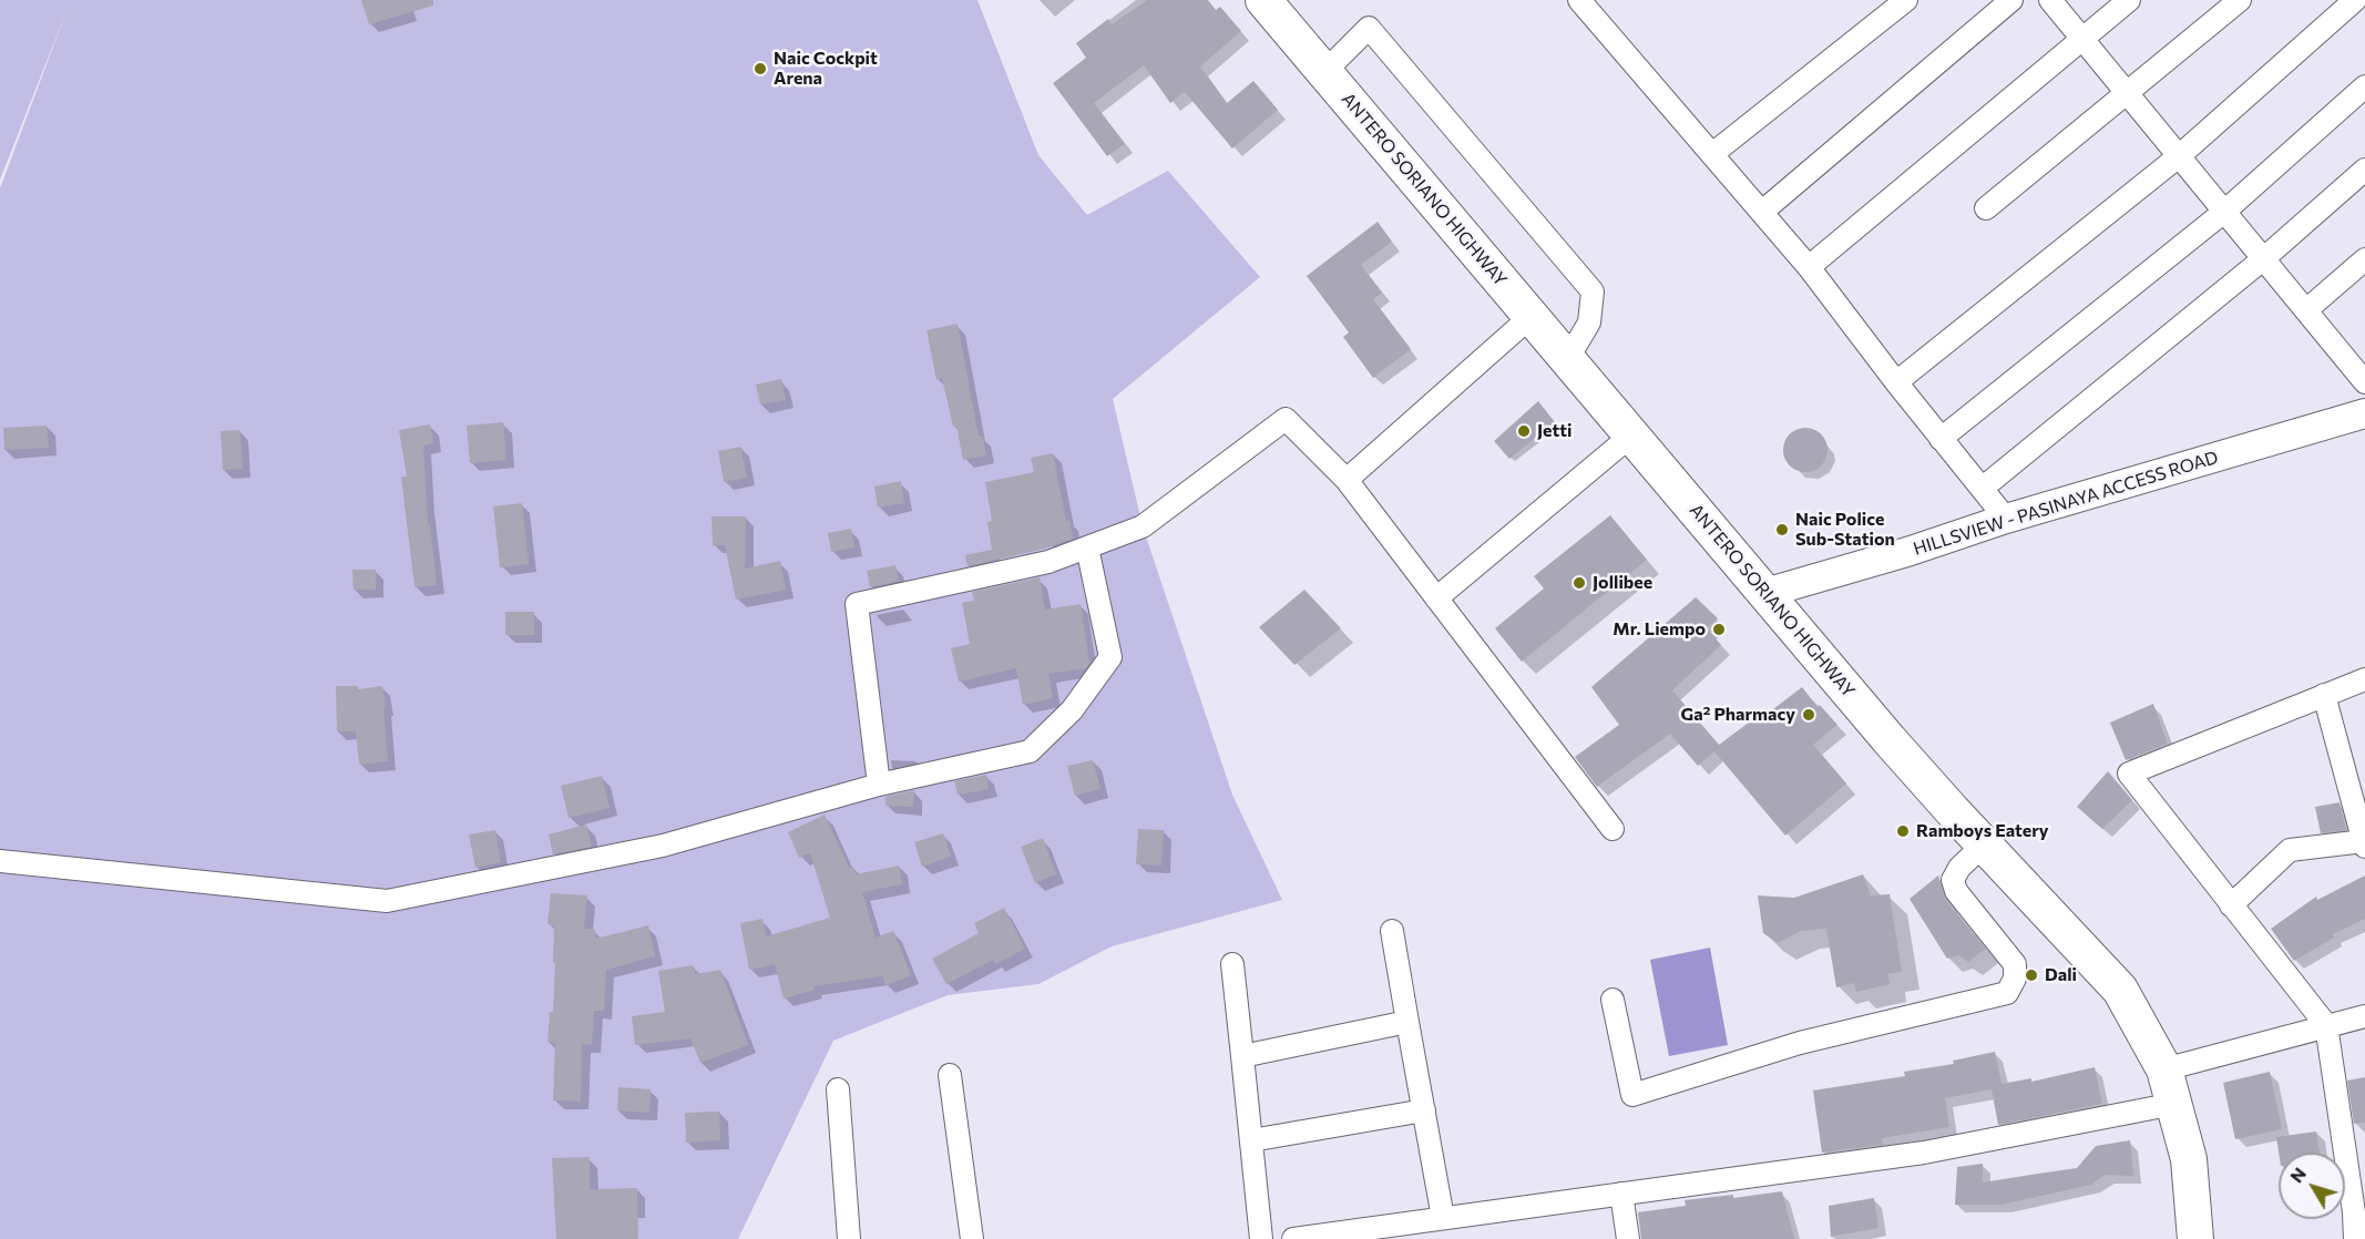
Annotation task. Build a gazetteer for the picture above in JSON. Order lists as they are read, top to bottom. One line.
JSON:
{"streets":{"main road":["ANTERO SORIANO HIGHWAY"],"street":["HILLSVIEW - PASINAYA ACCESS ROAD"]},"crossings":[["ANTERO SORIANO HIGHWAY","HILLSVIEW - PASINAYA ACCESS ROAD"]],"places":["Naic Cockpit Arena","Jetti","Naic Police Sub-Station","Jollibee","Mr. Liempo","Ga² Pharmacy","Ramboys Eatery","Dali"],"north":"top left"}
